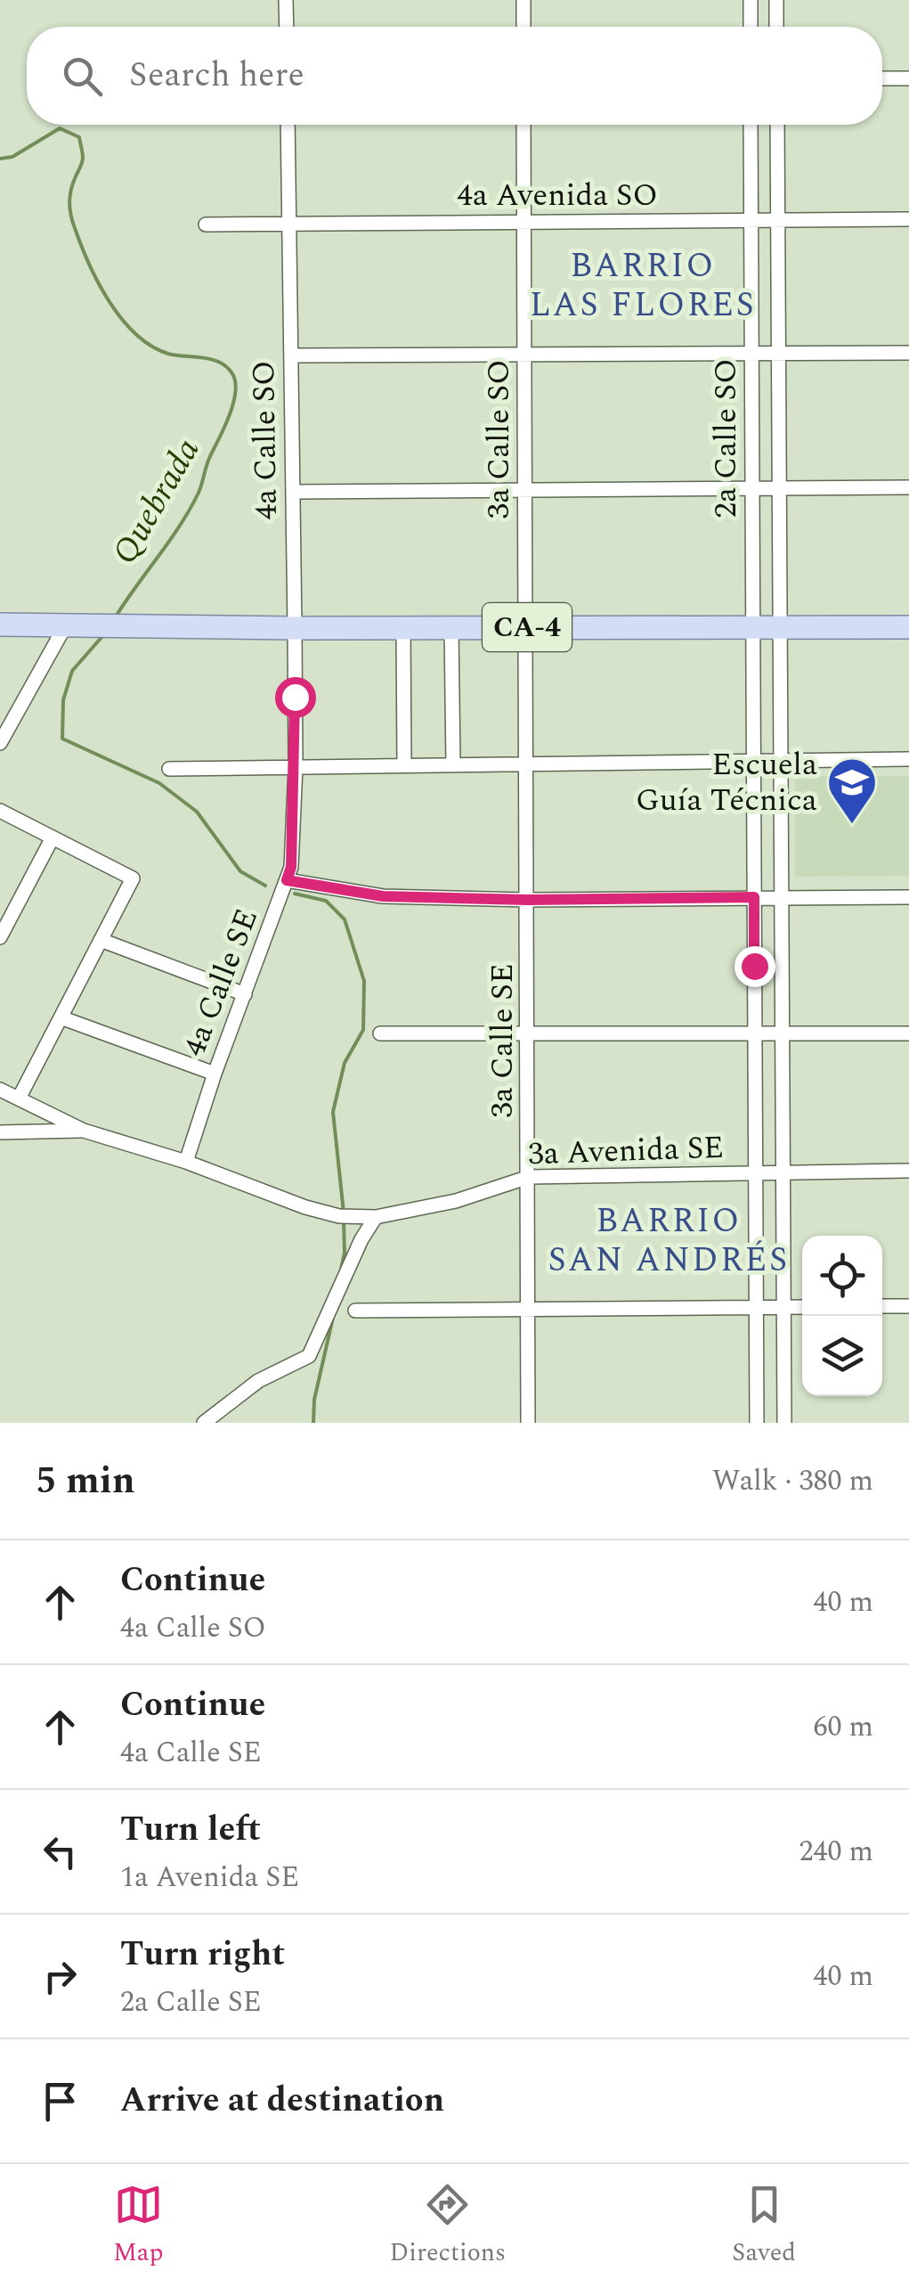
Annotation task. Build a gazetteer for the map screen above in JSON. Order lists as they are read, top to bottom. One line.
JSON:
{"streets":{"main road":["CA-4"],"street":["4a Avenida SO","2a Calle SO","3a Calle SO","4a Calle SO","4a Calle SE","3a Calle SE","3a Avenida SE"]},"crossings":[["4a Avenida SO","2a Calle SO"],["4a Avenida SO","3a Calle SO"],["4a Avenida SO","4a Calle SO"],["2a Calle SO","CA-4"],["2a Calle SO","3a Avenida SE"],["3a Calle SO","CA-4"],["3a Calle SO","3a Calle SE"],["4a Calle SO","CA-4"],["4a Calle SO","4a Calle SE"],["4a Calle SE","3a Avenida SE"],["3a Calle SE","3a Avenida SE"]],"districts":["BARRIO LAS FLORES","BARRIO SAN ANDRÉS"],"water":["Quebrada"],"places":{"school or university":["Escuela Guía Técnica"]},"page":{"search":"Search here","heading":["5 min","Walk · 380 m"],"list":[["Continue","4a Calle SO","40 m"],["Continue","4a Calle SE","60 m"],["Turn left","1a Avenida SE","240 m"],["Turn right","2a Calle SE","40 m"],"Arrive at destination"],"nav":["Map","Directions","Saved"]}}
